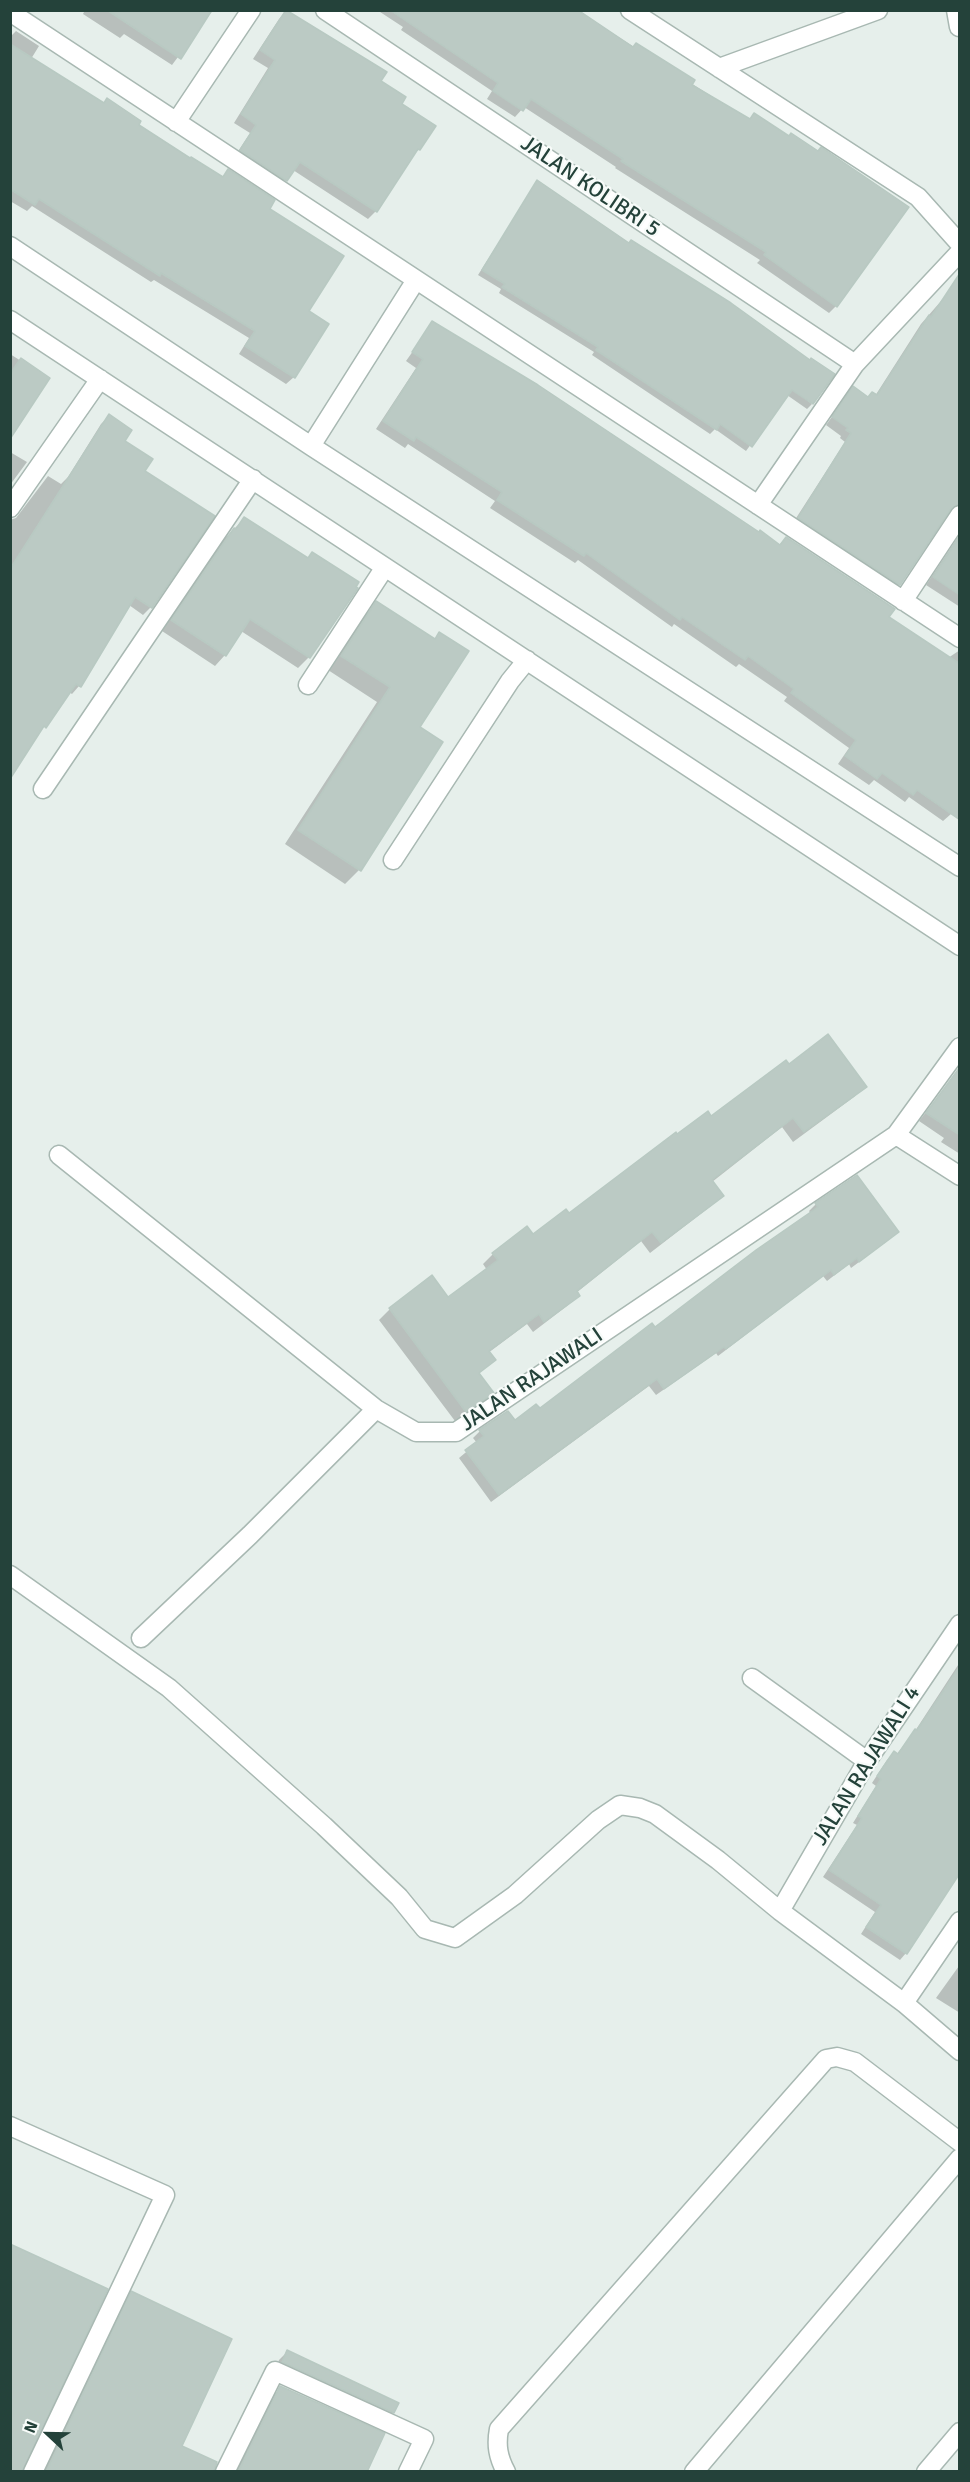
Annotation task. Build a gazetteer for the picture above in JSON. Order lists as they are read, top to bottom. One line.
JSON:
{"streets":{"street":["JALAN KOLIBRI 5","JALAN RAJAWALI","JALAN RAJAWALI 4"]},"north":"left"}
